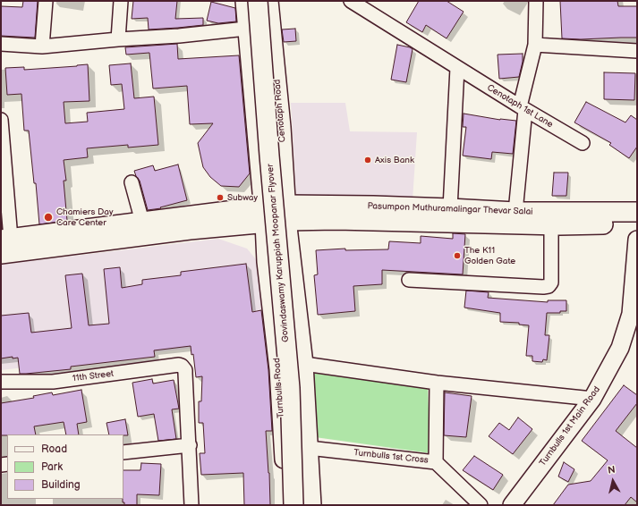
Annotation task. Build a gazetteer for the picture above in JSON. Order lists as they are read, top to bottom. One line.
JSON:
{"streets":{"main road":["Pasumpon Muthuramalingar Thevar Salai","Govindaswamy Karuppiah Moopanar Flyover"],"street":["Cenotaph 1st Lane","Cenotaph Road","11th Street","Turnbulls Road","Turnbulls 1st Main Road","Turnbulls 1st Cross"]},"crossings":[["Cenotaph Road","Pasumpon Muthuramalingar Thevar Salai"],["Pasumpon Muthuramalingar Thevar Salai","Turnbulls Road"]],"places":["Axis Bank","Subway","Chamiers Day Care Center","The K11 Golden Gate"],"legend":["Road","Park","Building"],"north":"top"}
